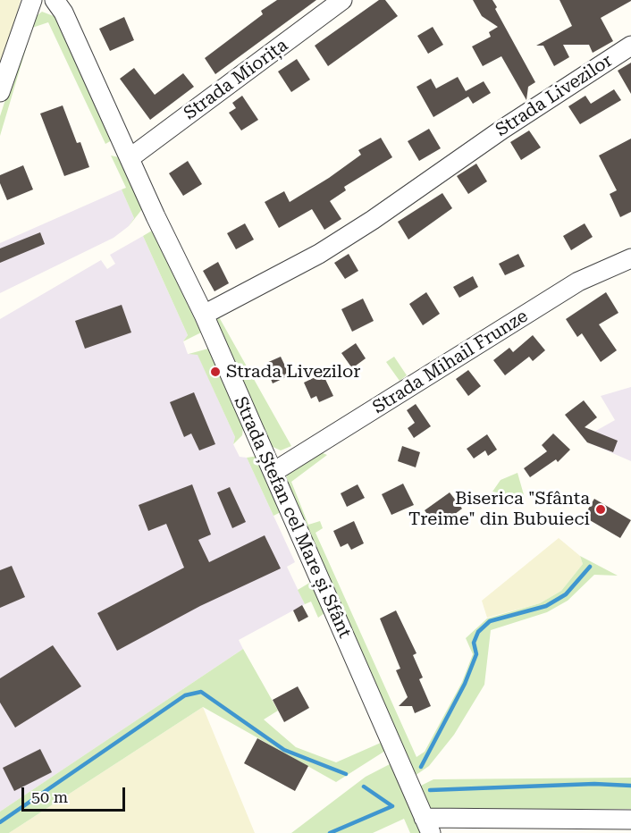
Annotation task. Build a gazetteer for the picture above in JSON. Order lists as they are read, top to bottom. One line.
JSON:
{"streets":{"street":["Strada Miorița","Strada Livezilor","Strada Mihail Frunze","Strada Ștefan cel Mare și Sfânt"]},"crossings":[["Strada Miorița","Strada Ștefan cel Mare și Sfânt"],["Strada Livezilor","Strada Ștefan cel Mare și Sfânt"],["Strada Mihail Frunze","Strada Ștefan cel Mare și Sfânt"]],"places":["Strada Livezilor","Biserica \"Sfânta Treime\" din Bubuieci"],"scale_bar":"50 m"}
